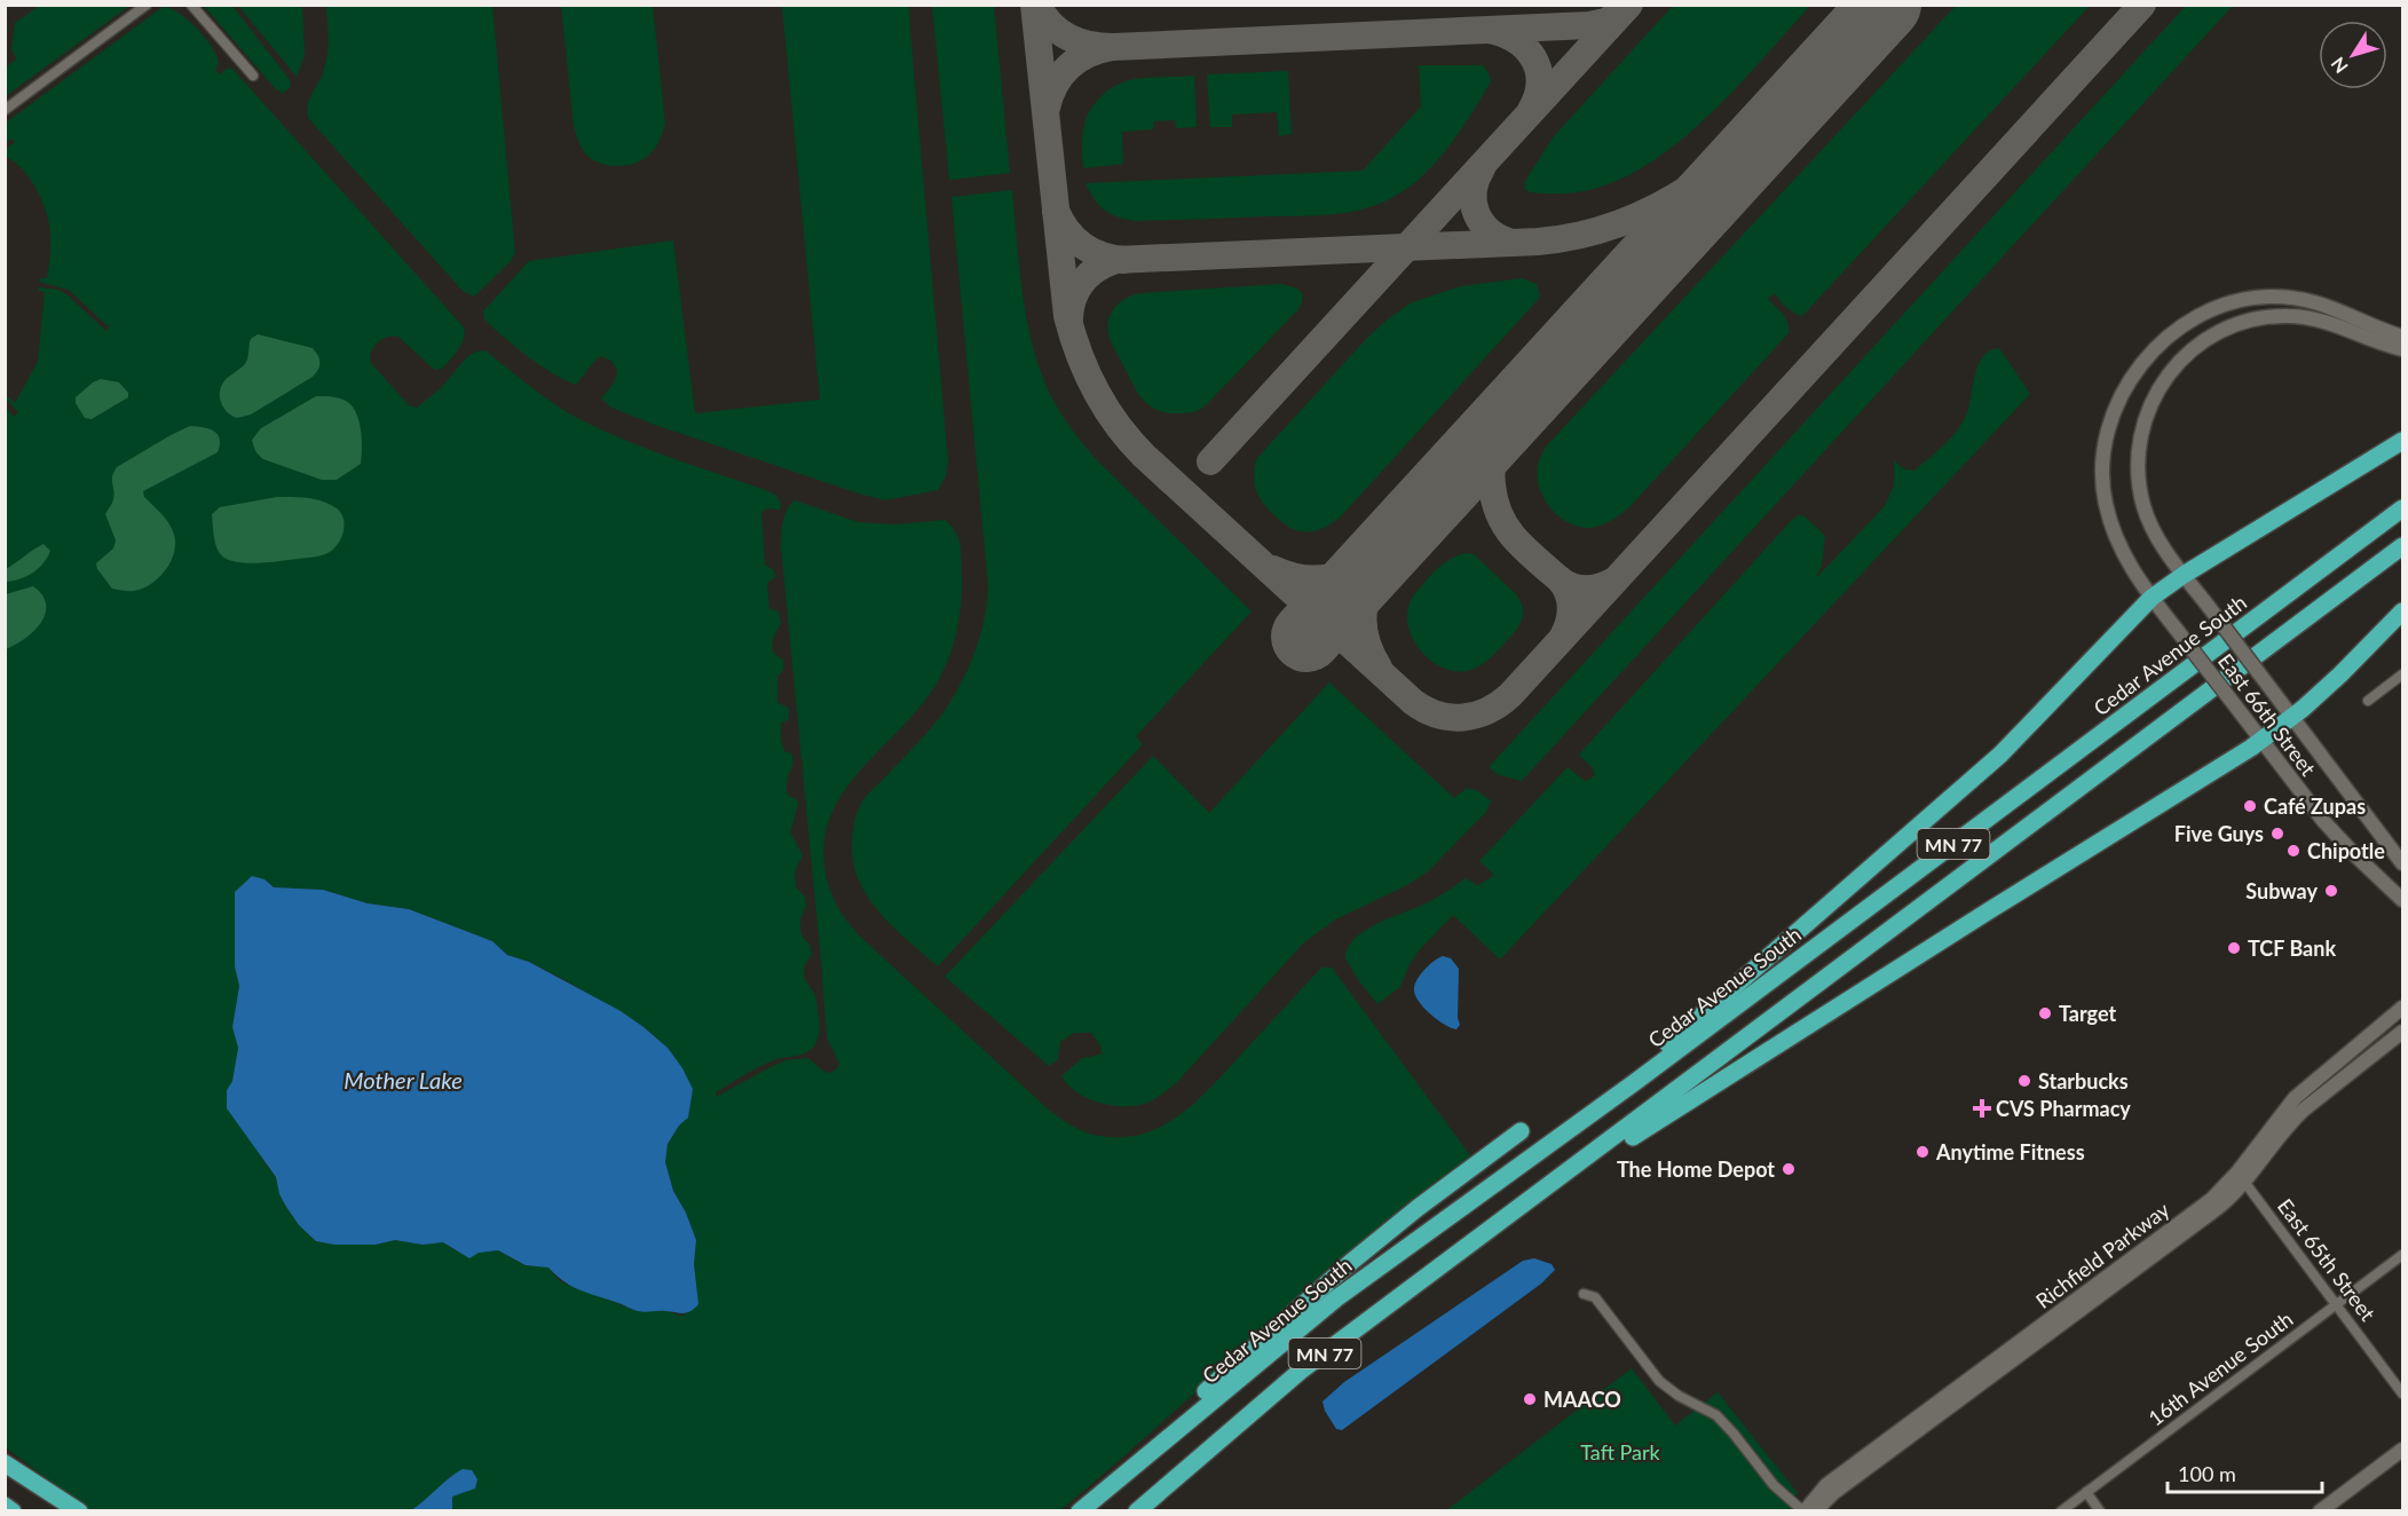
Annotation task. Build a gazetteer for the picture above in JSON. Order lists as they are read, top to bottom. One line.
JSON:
{"streets":{"highway":["Cedar Avenue South","MN 77"],"street":["East 66th Street","Richfield Parkway","East 65th Street","16th Avenue South"]},"crossings":[["Richfield Parkway","East 65th Street"],["East 65th Street","16th Avenue South"]],"water":["Mother Lake"],"parks":["Taft Park"],"places":{"other":["Café Zupas","Five Guys","Chipotle","Subway","TCF Bank","Target","Starbucks","Anytime Fitness","The Home Depot","MAACO"],"health":["CVS Pharmacy"]},"scale_bar":"100 m","north":"bottom left"}
